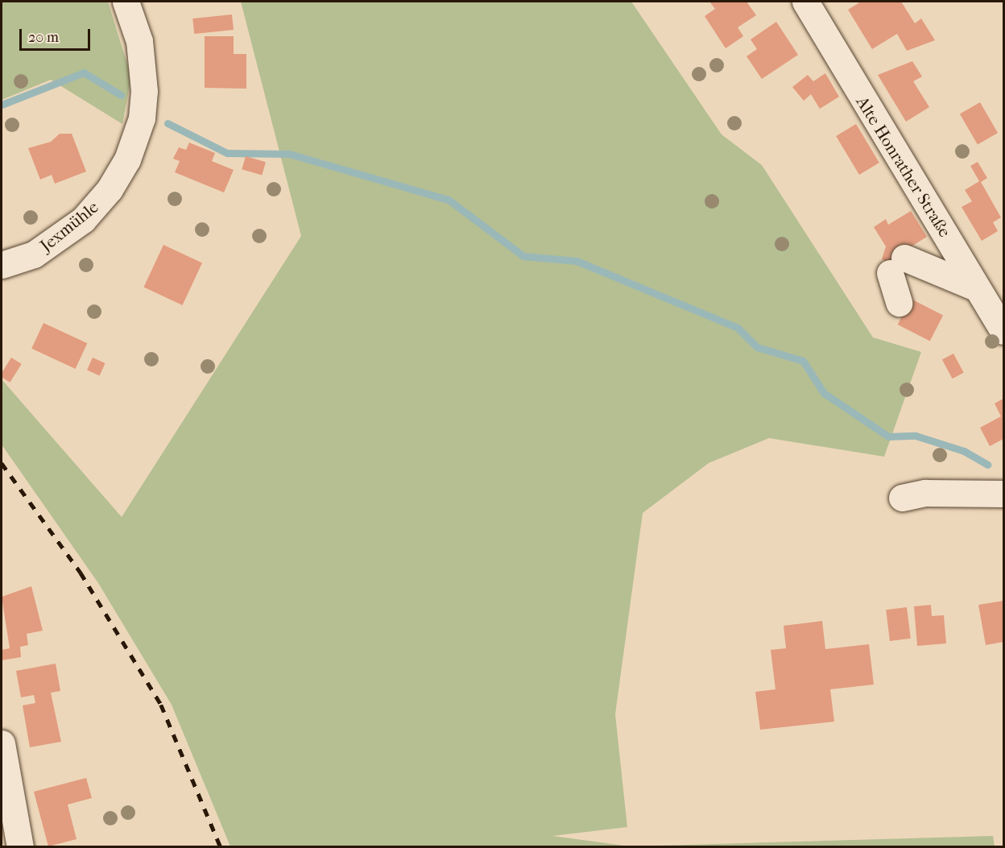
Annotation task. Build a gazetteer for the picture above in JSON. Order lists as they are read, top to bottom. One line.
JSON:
{"streets":{"street":["Alte Honrather Straße","Jexmühle"]},"scale_bar":"20 m"}
